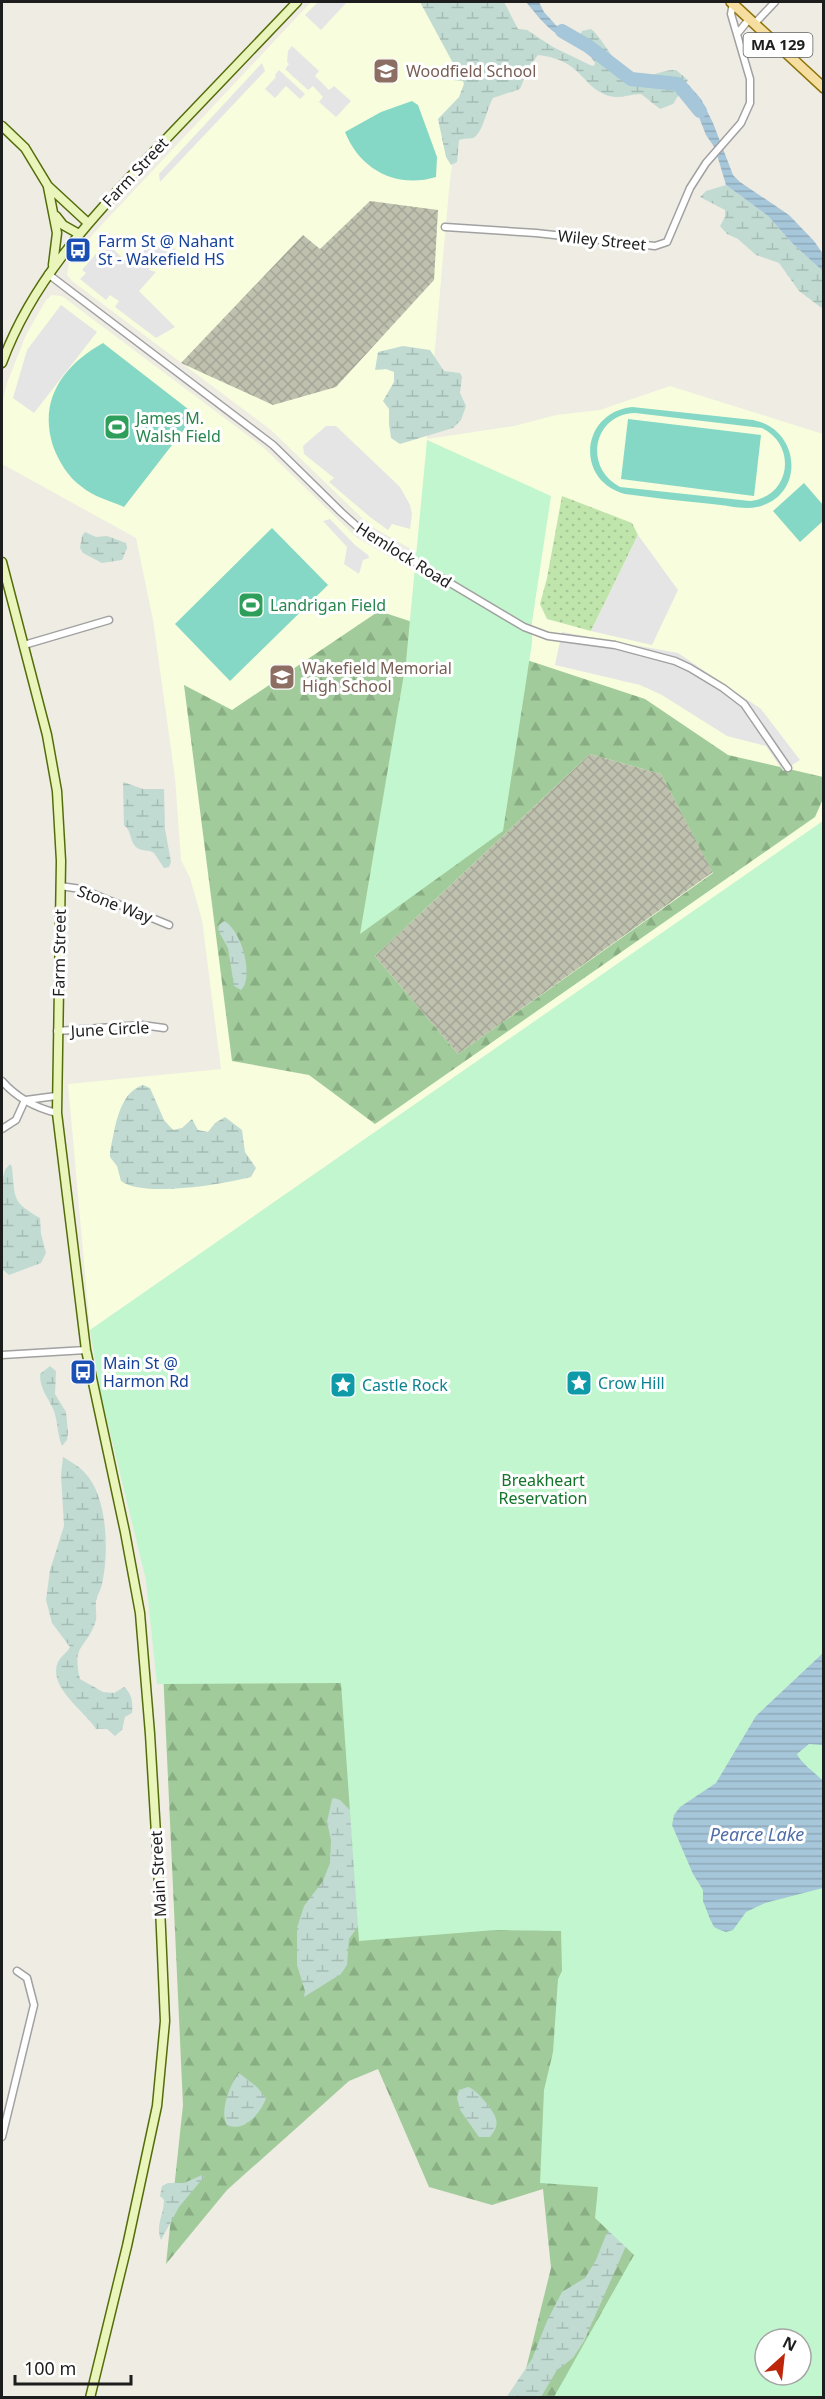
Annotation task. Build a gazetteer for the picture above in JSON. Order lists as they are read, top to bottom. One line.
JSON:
{"streets":{"main road":["MA 129","Farm Street","Main Street"],"street":["Wiley Street","Hemlock Road","Stone Way","June Circle"]},"crossings":[["MA 129","Wiley Street"],["Farm Street","Hemlock Road"],["Farm Street","Stone Way"],["Farm Street","June Circle"],["Farm Street","Main Street"]],"water":["Pearce Lake"],"parks":["Breakheart Reservation"],"places":{"school or university":["Woodfield School","Wakefield Memorial High School"],"bus stop":["Farm St @ Nahant St - Wakefield HS","Main St @ Harmon Rd"],"sports":["James M. Walsh Field","Landrigan Field"],"place":["Crow Hill","Castle Rock"]},"scale_bar":"100 m","north":"top right"}
